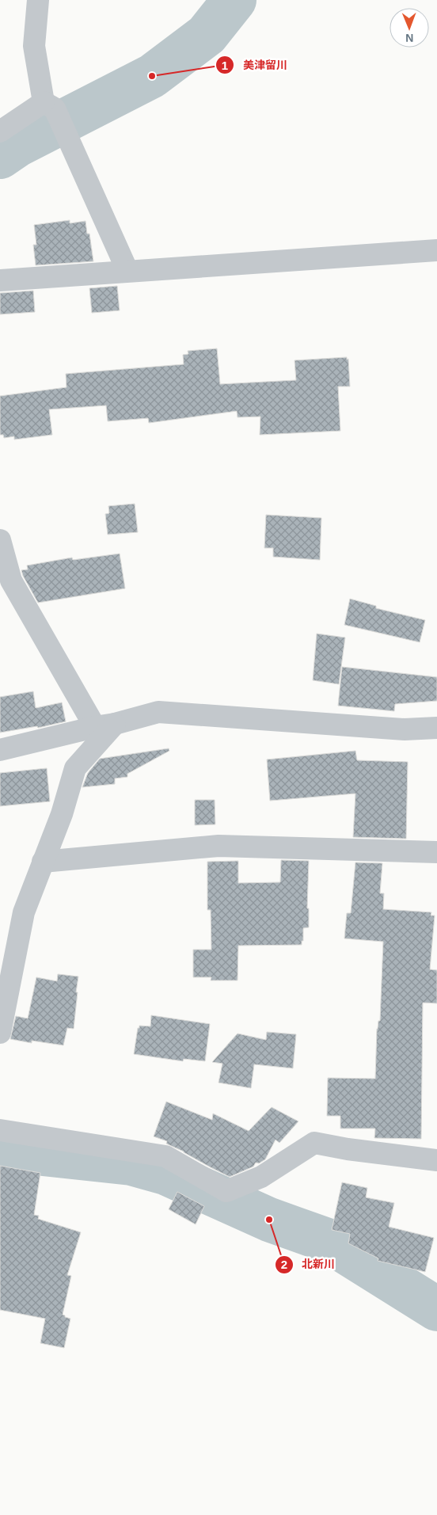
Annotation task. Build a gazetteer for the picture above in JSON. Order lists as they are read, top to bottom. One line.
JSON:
{"places":["美津留川","北新川"],"north":"bottom"}
